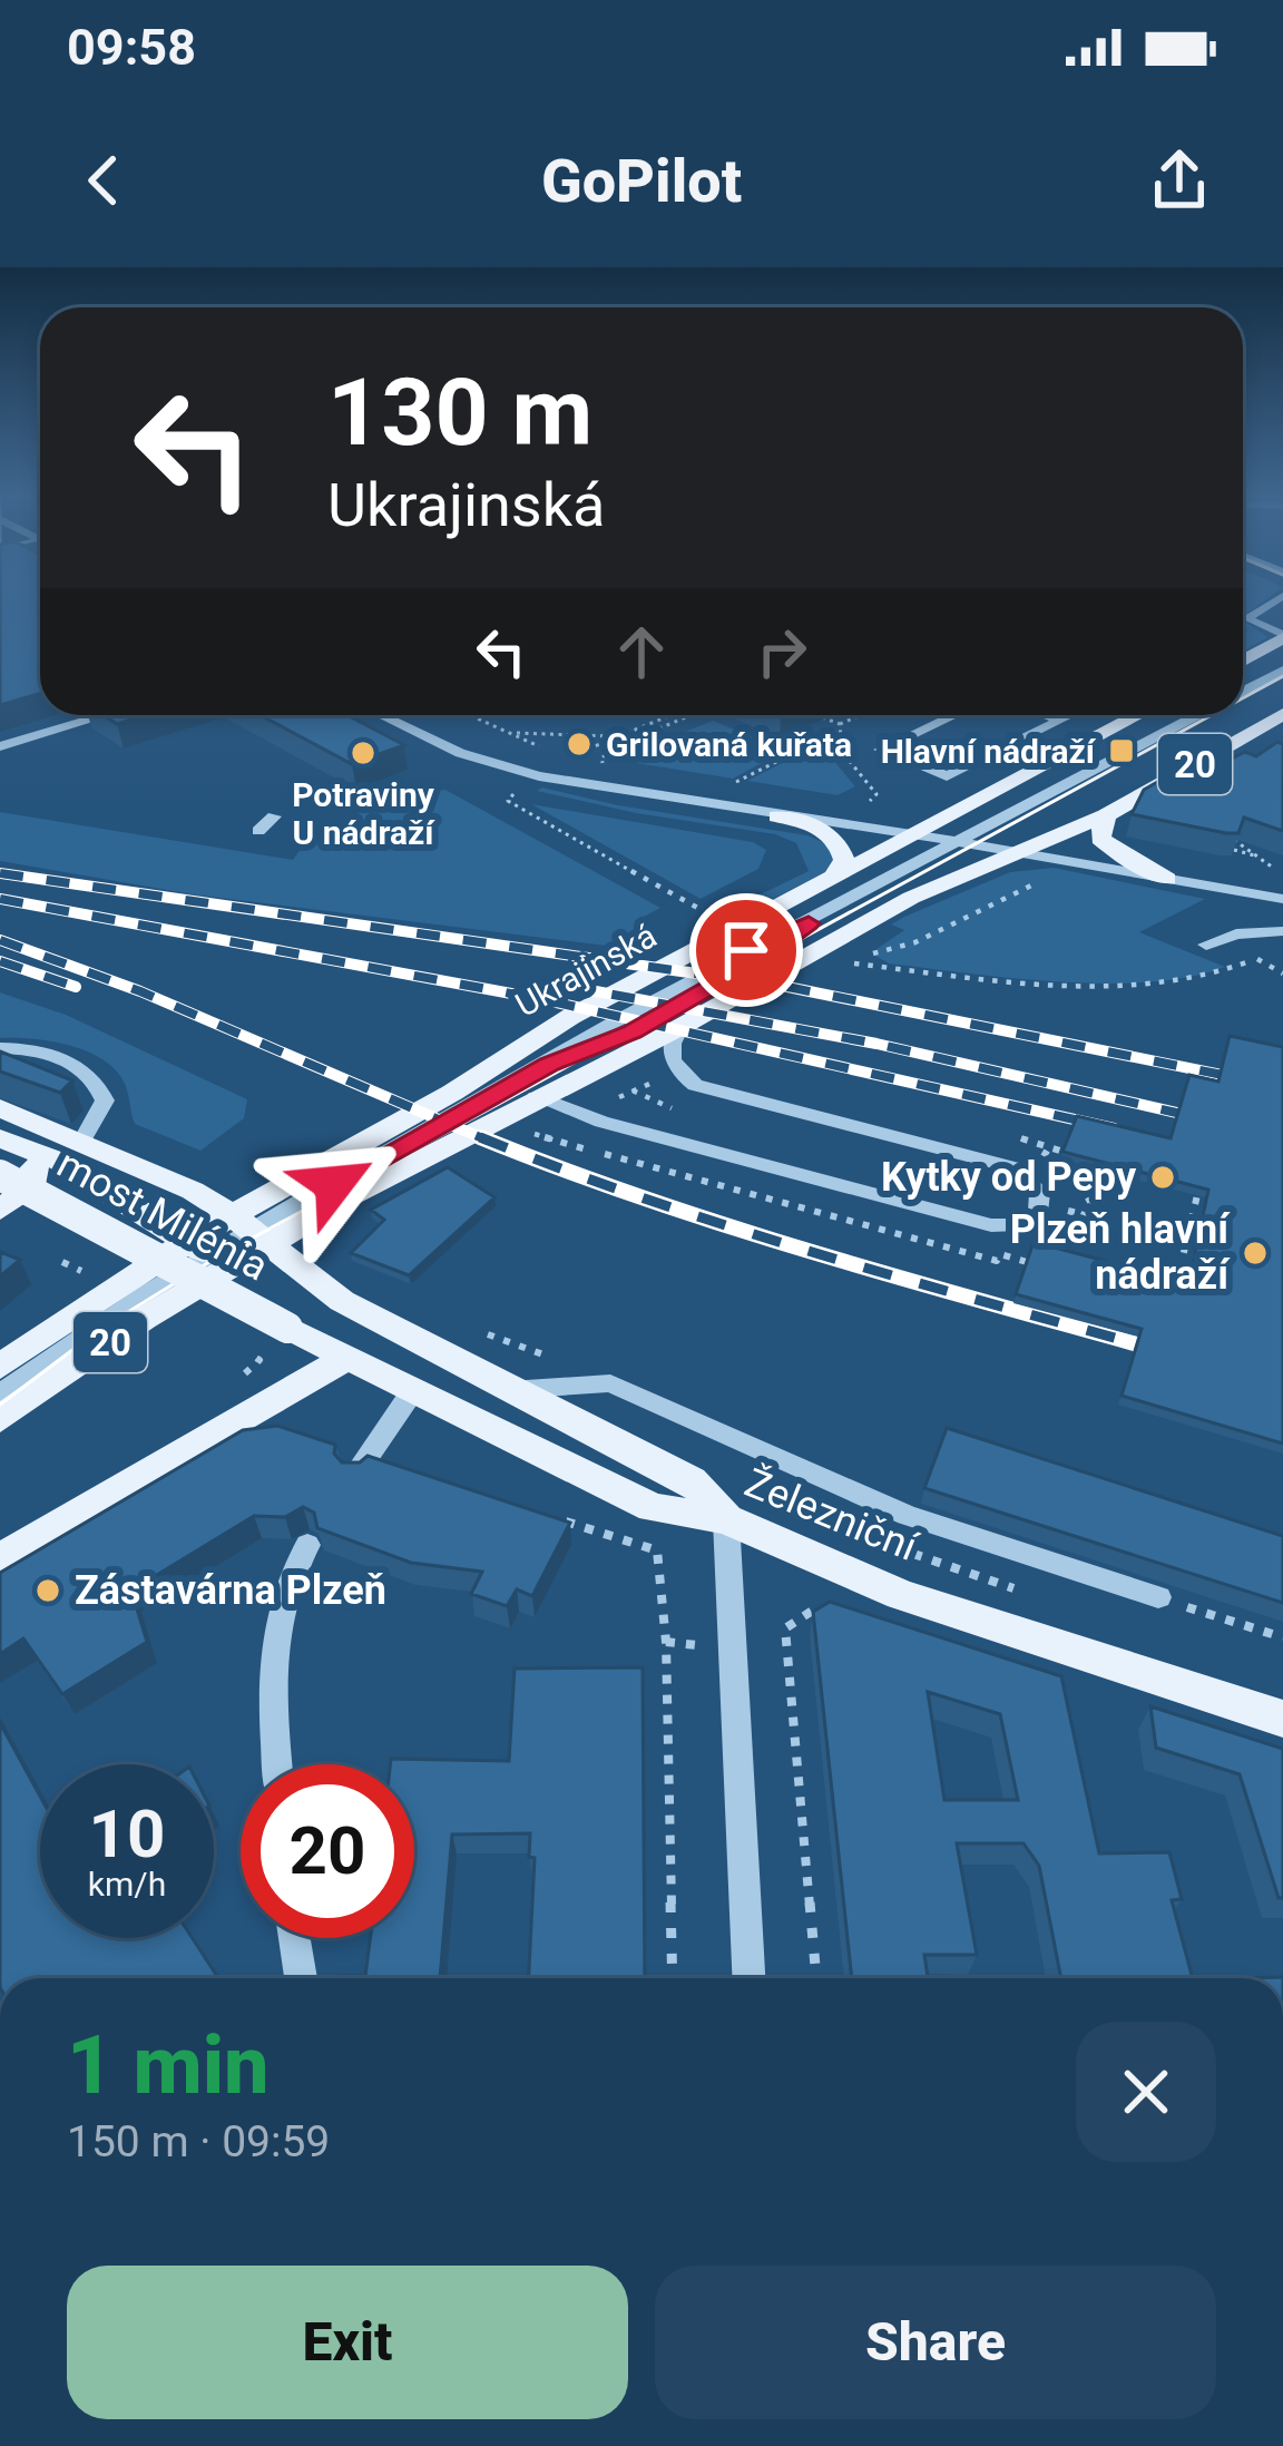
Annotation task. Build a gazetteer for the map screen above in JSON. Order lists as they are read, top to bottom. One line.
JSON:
{"streets":{"main road":["20","Ukrajinská","most Milénia","Železniční"]},"crossings":[["20","Ukrajinská"],["most Milénia","Železniční"]],"places":{"other":["Grilovaná kuřata","Potraviny U nádraží","Kytky od Pepy","Plzeň hlavní nádraží","Zástavárna Plzeň"],"transit":["Hlavní nádraží"]},"page":{"status":"09:58","header":"GoPilot","turn":["130 m","Ukrajinská"],"speed":"10 km/h","limit":"20","heading":["1 min","150 m · 09:59"],"buttons":["Exit","Share"]}}
